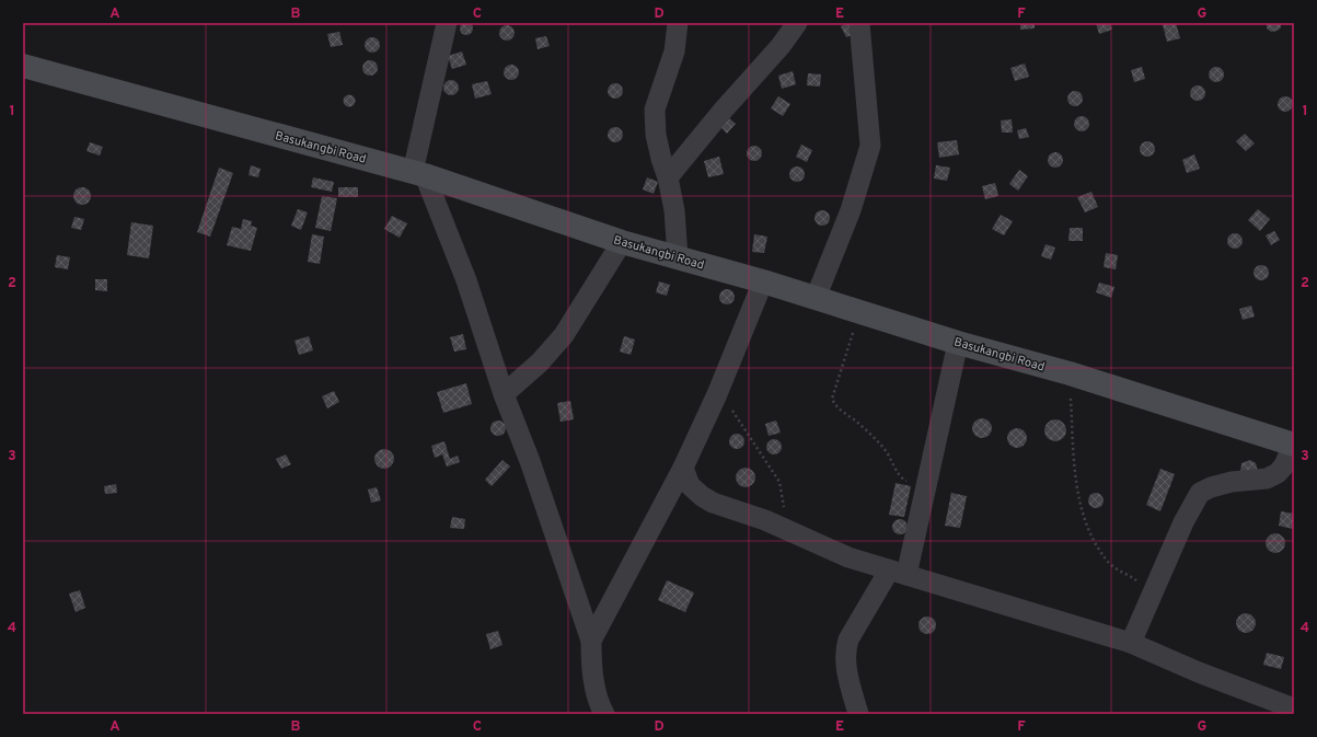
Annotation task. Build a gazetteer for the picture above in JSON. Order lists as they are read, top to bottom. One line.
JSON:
{"streets":{"street":["Basukangbi Road"]},"grid":{"columns":["A","B","C","D","E","F","G"],"rows":["1","2","3","4"]}}
